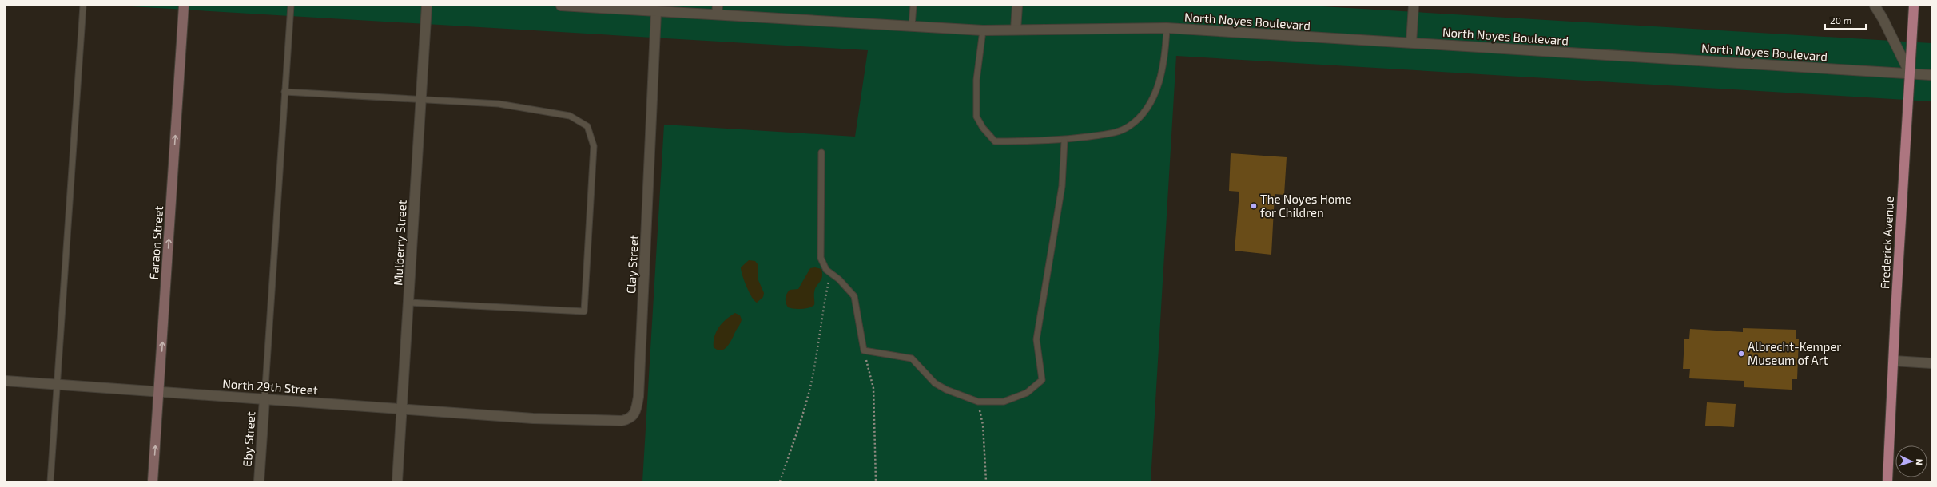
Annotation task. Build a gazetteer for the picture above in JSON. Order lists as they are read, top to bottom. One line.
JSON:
{"streets":{"main road":["Faraon Street","Frederick Avenue"],"street":["North Noyes Boulevard","Mulberry Street","Clay Street","North 29th Street","Eby Street"]},"crossings":[["North Noyes Boulevard","Frederick Avenue"],["North Noyes Boulevard","Clay Street"],["Faraon Street","North 29th Street"],["Mulberry Street","North 29th Street"],["Clay Street","North 29th Street"],["North 29th Street","Eby Street"]],"one_way":["Faraon Street"],"places":["The Noyes Home for Children","Albrecht-Kemper Museum of Art"],"scale_bar":"20 m","north":"right"}
